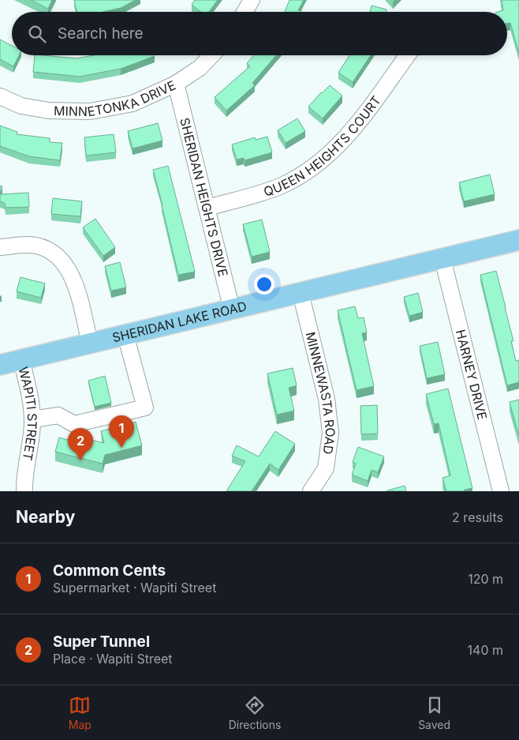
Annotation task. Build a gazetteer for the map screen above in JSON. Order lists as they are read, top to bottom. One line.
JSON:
{"streets":{"main road":["SHERIDAN LAKE ROAD"],"street":["MINNETONKA DRIVE","QUEEN HEIGHTS COURT","SHERIDAN HEIGHTS DRIVE","HARNEY DRIVE","MINNEWASTA ROAD","WAPITI STREET"]},"crossings":[["MINNETONKA DRIVE","SHERIDAN HEIGHTS DRIVE"],["QUEEN HEIGHTS COURT","SHERIDAN HEIGHTS DRIVE"],["SHERIDAN HEIGHTS DRIVE","SHERIDAN LAKE ROAD"],["SHERIDAN LAKE ROAD","HARNEY DRIVE"],["SHERIDAN LAKE ROAD","MINNEWASTA ROAD"],["SHERIDAN LAKE ROAD","WAPITI STREET"]],"page":{"search":"Search here","pins":["1","2"],"heading":["Nearby","2 results"],"list":[{"mark":"1","name":"Common Cents","note":"Supermarket · Wapiti Street","value":"120 m"},{"mark":"2","name":"Super Tunnel","note":"Place · Wapiti Street","value":"140 m"}],"nav":["Map","Directions","Saved"]}}
